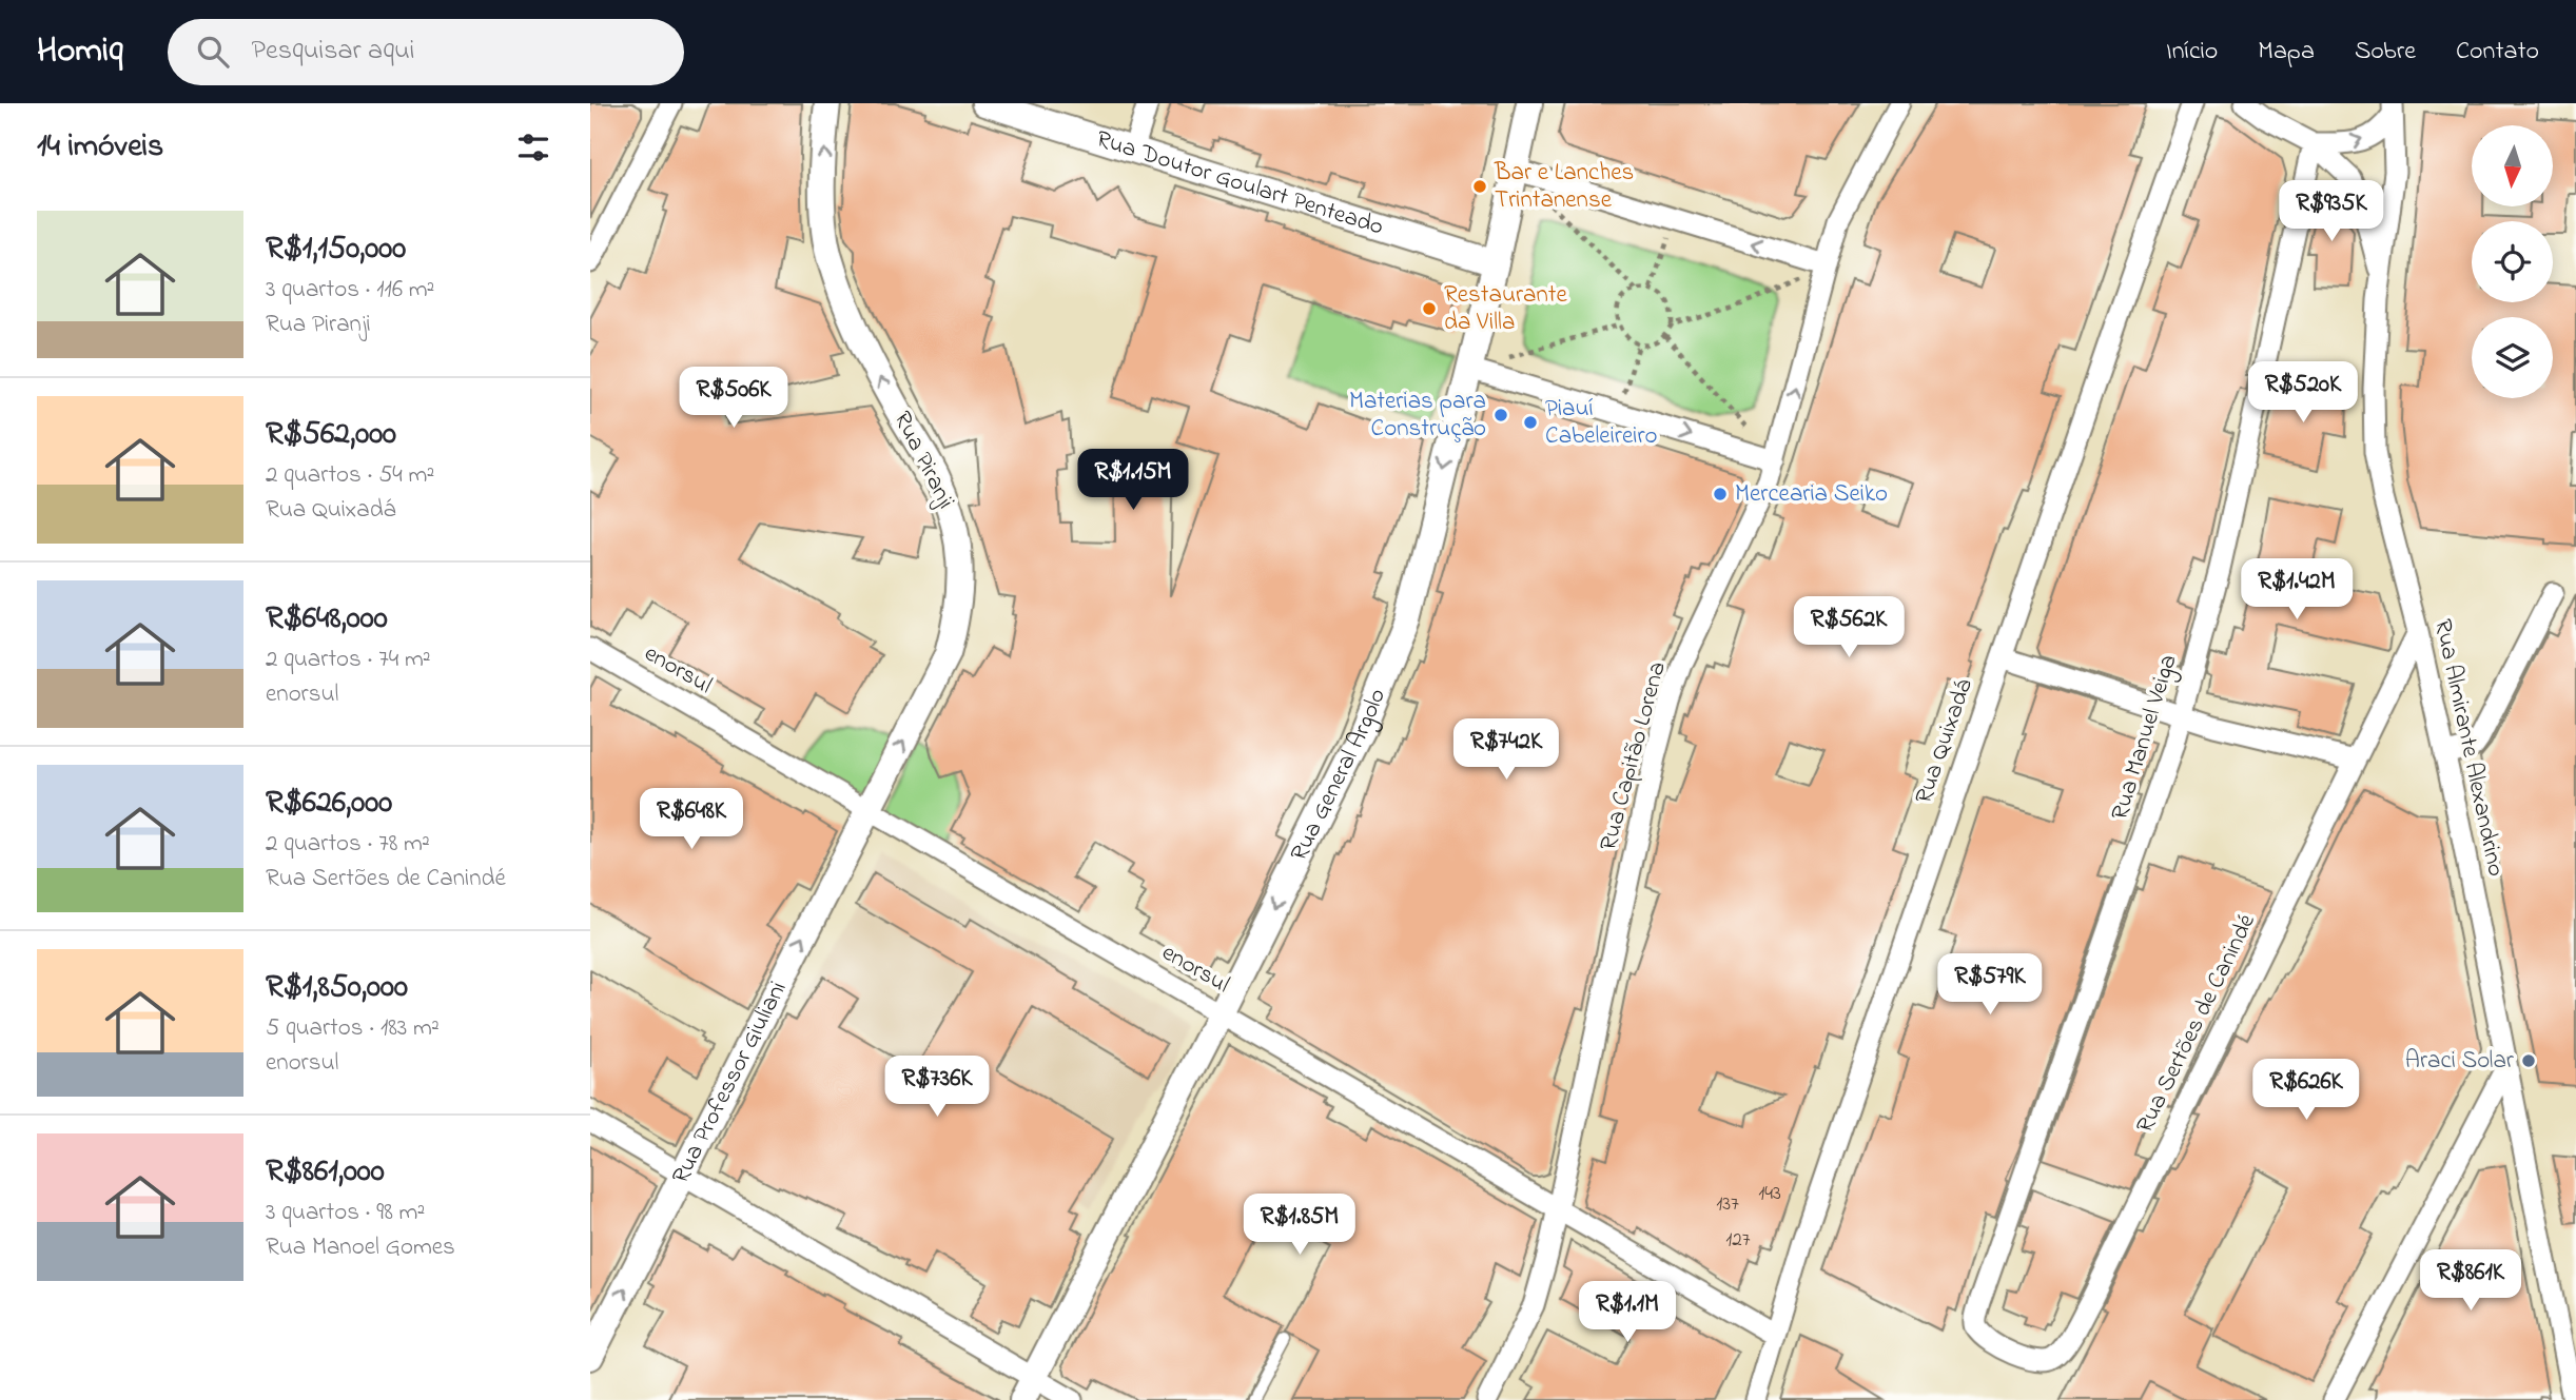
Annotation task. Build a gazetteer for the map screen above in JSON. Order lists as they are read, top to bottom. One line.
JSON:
{"streets":{"street":["Rua Doutor Goulart Penteado","Rua Piranji","enorsul","Rua Manuel Veiga","Rua Quixadá","Rua Almirante Alexandrino","Rua Capitão Lorena","Rua General Argolo","Rua Sertões de Canindé","Rua Professor Giuliani"]},"crossings":[["Rua Doutor Goulart Penteado","Rua General Argolo"],["Rua Piranji","enorsul"],["Rua Piranji","Rua Professor Giuliani"],["enorsul","Rua Quixadá"],["enorsul","Rua Capitão Lorena"],["enorsul","Rua General Argolo"],["enorsul","Rua Professor Giuliani"],["Rua Manuel Veiga","Rua Sertões de Canindé"],["Rua Almirante Alexandrino","Rua Sertões de Canindé"]],"one_way":["Rua Piranji","Rua General Argolo","Rua Professor Giuliani"],"places":["Bar e Lanches Trintanense","Restaurante da Villa","Materias para Construção","Piauí Cabeleireiro","Mercearia Seiko","Araci Solar"],"house_numbers":["143","137","127"],"north":"bottom","page":{"header":"Homiq","search":"Pesquisar aqui","nav":["Início","Mapa","Sobre","Contato"],"heading":"14 imóveis","price":["R$935K","R$520K","R$506K","R$1.15M","R$1.42M","R$562K","R$742K","R$648K","R$579K","R$736K","R$626K","R$1.85M","R$861K","R$1.1M"],"list":[{"name":"R$1,150,000","note":"3 quartos · 116 m² · Rua Piranji"},{"name":"R$562,000","note":"2 quartos · 54 m² · Rua Quixadá"},{"name":"R$648,000","note":"2 quartos · 74 m² · enorsul"},{"name":"R$626,000","note":"2 quartos · 78 m² · Rua Sertões de Canindé"},{"name":"R$1,850,000","note":"5 quartos · 183 m² · enorsul"},{"name":"R$861,000","note":"3 quartos · 98 m² · Rua Manoel Gomes"}]}}
